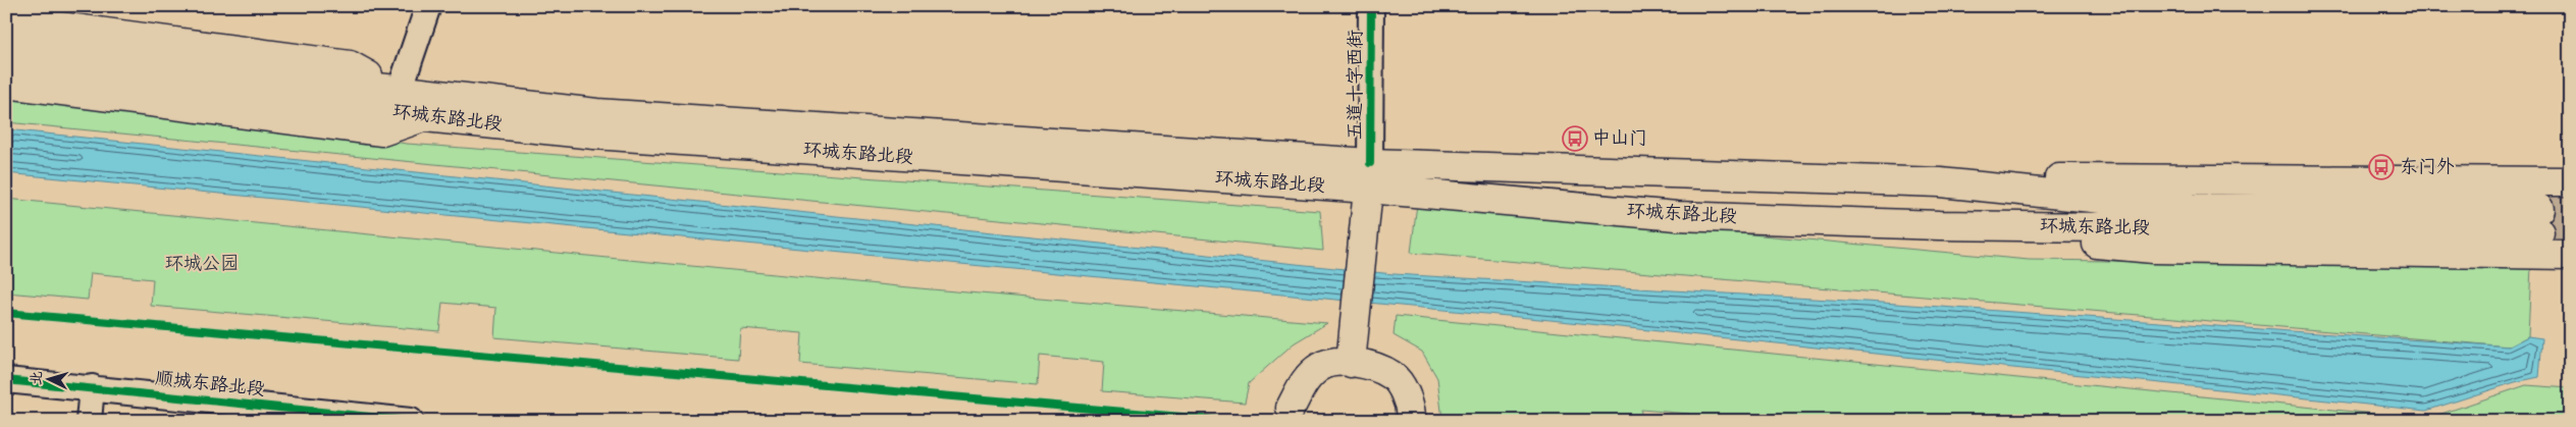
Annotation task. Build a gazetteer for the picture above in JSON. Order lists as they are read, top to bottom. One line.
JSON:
{"streets":{"main road":["环城东路北段"],"street":["五道十字西街","顺城东路北段"]},"crossings":[["五道十字西街","环城东路北段"]],"parks":["环城公园"],"places":{"bus stop":["中山门","东门外"]},"north":"left"}
